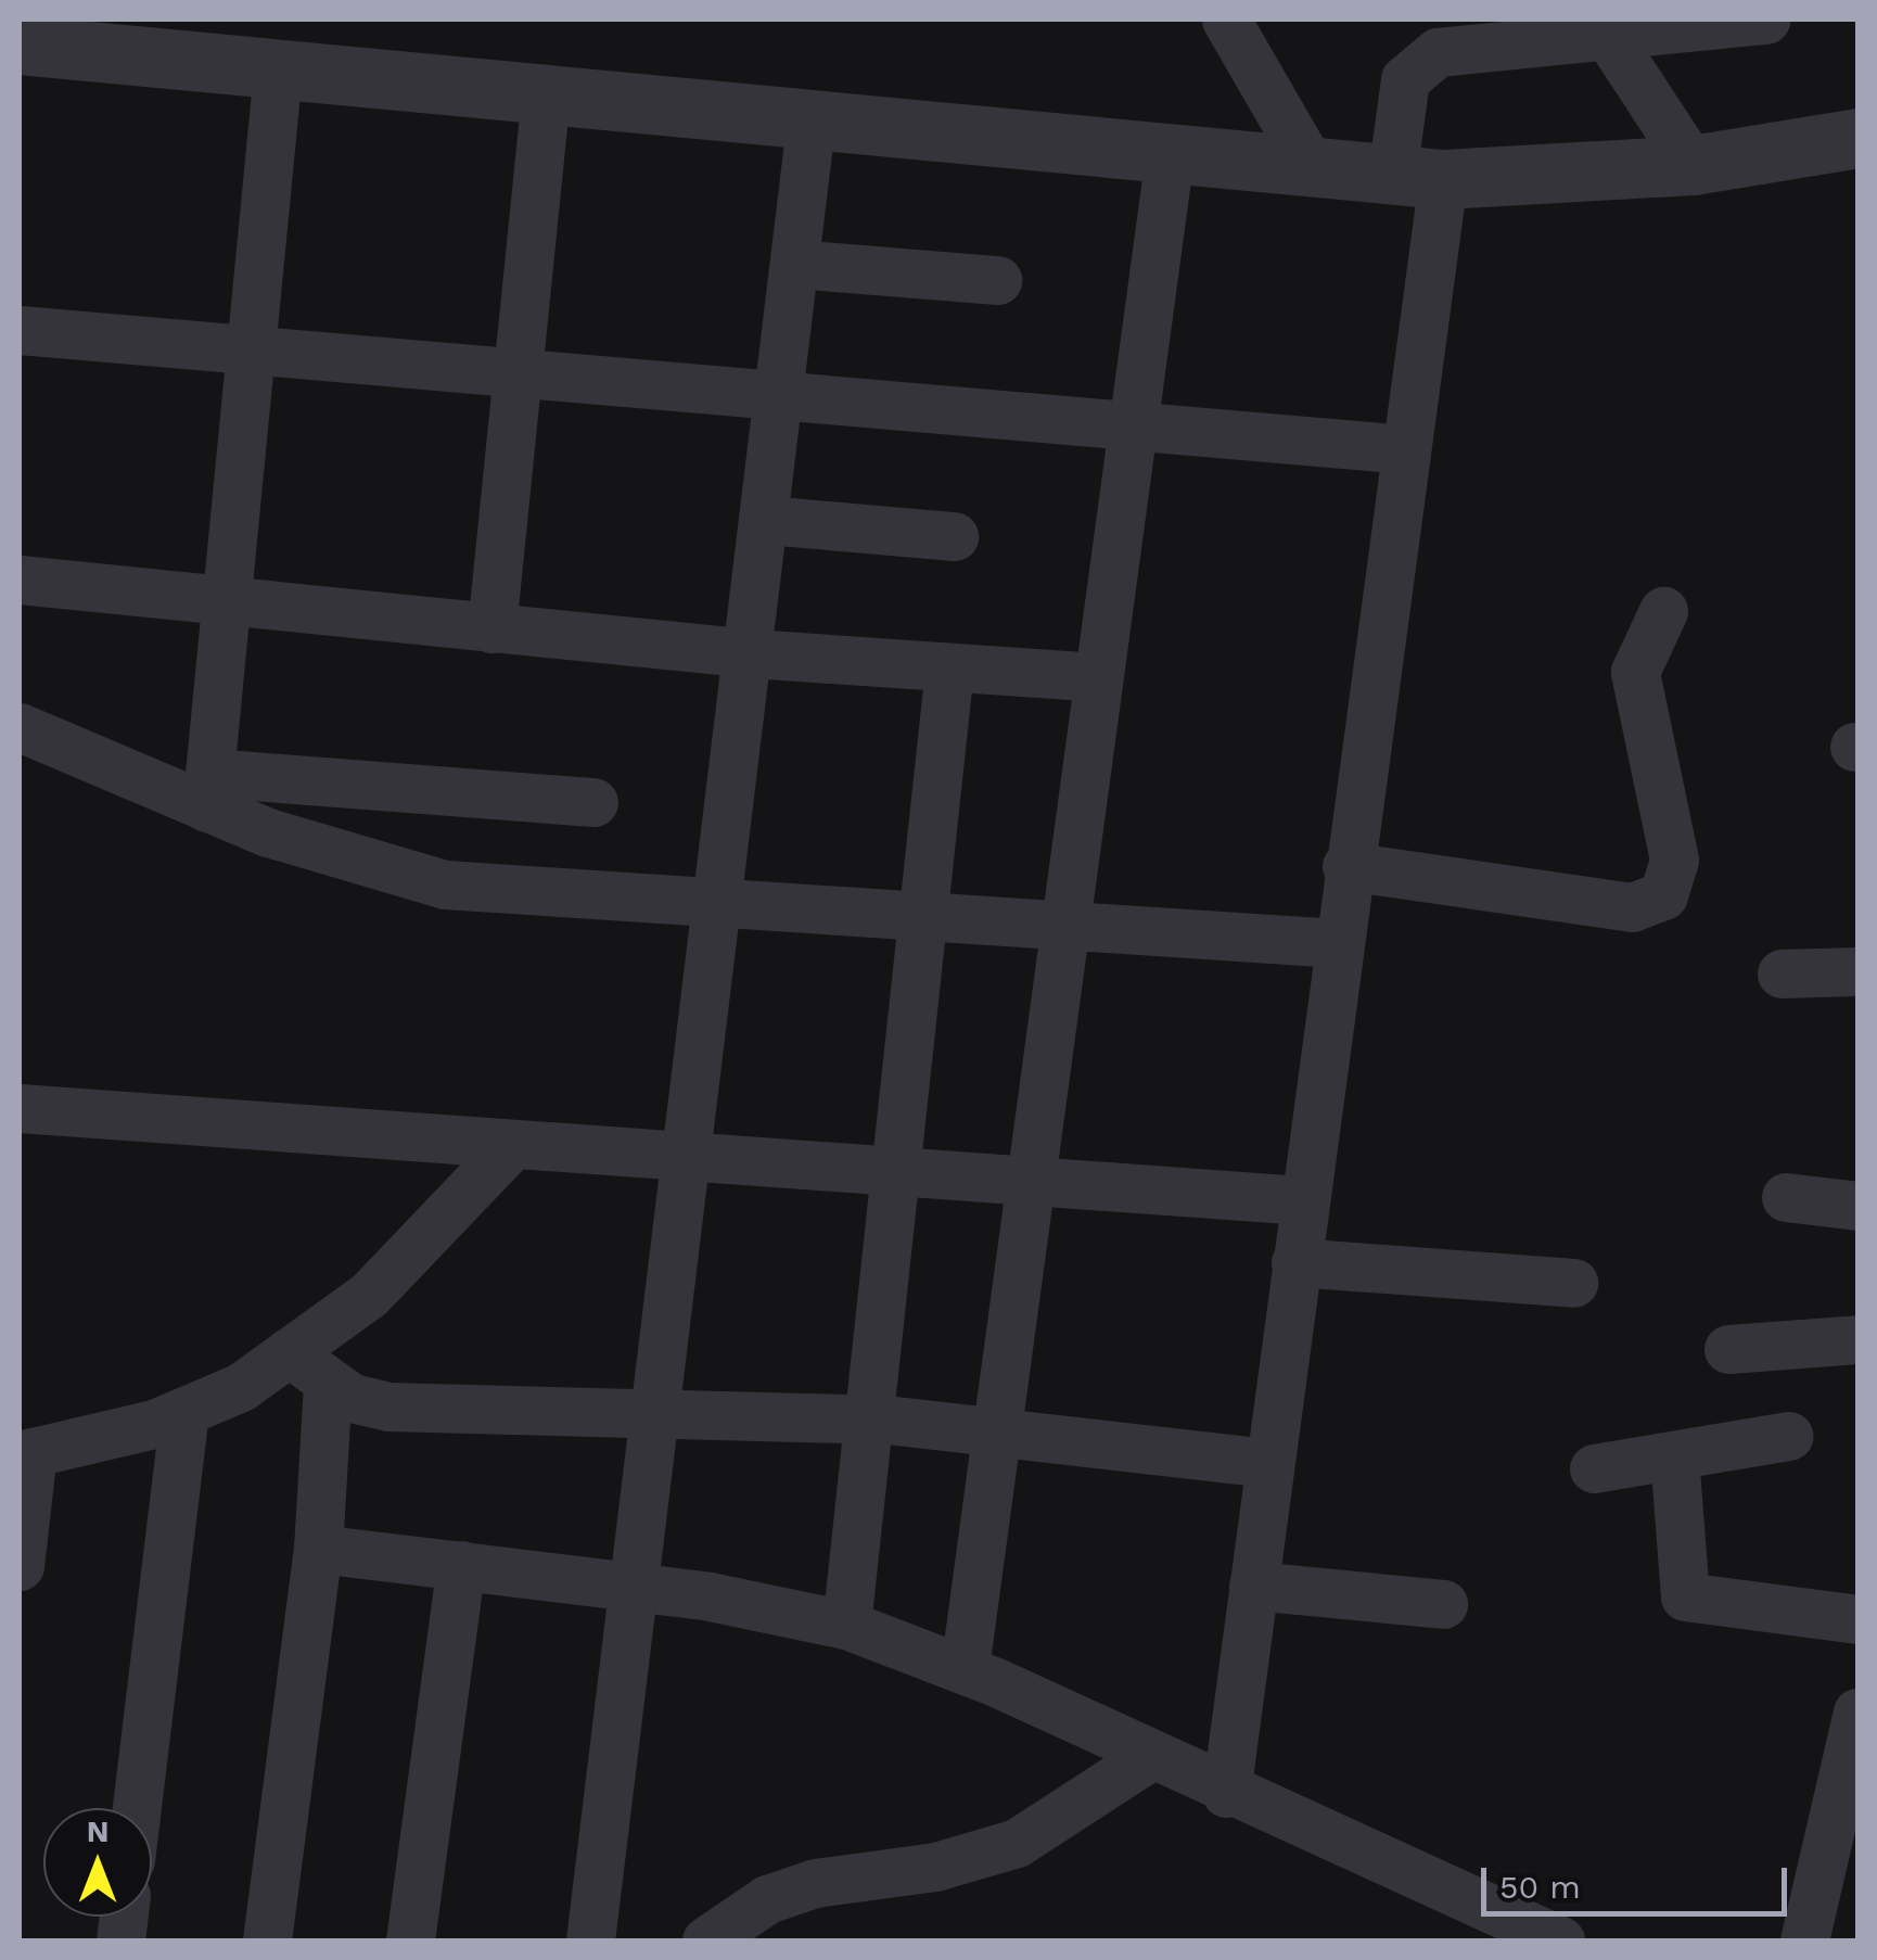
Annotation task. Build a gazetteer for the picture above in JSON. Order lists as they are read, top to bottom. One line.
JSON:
{"scale_bar":"50 m","north":"top"}
